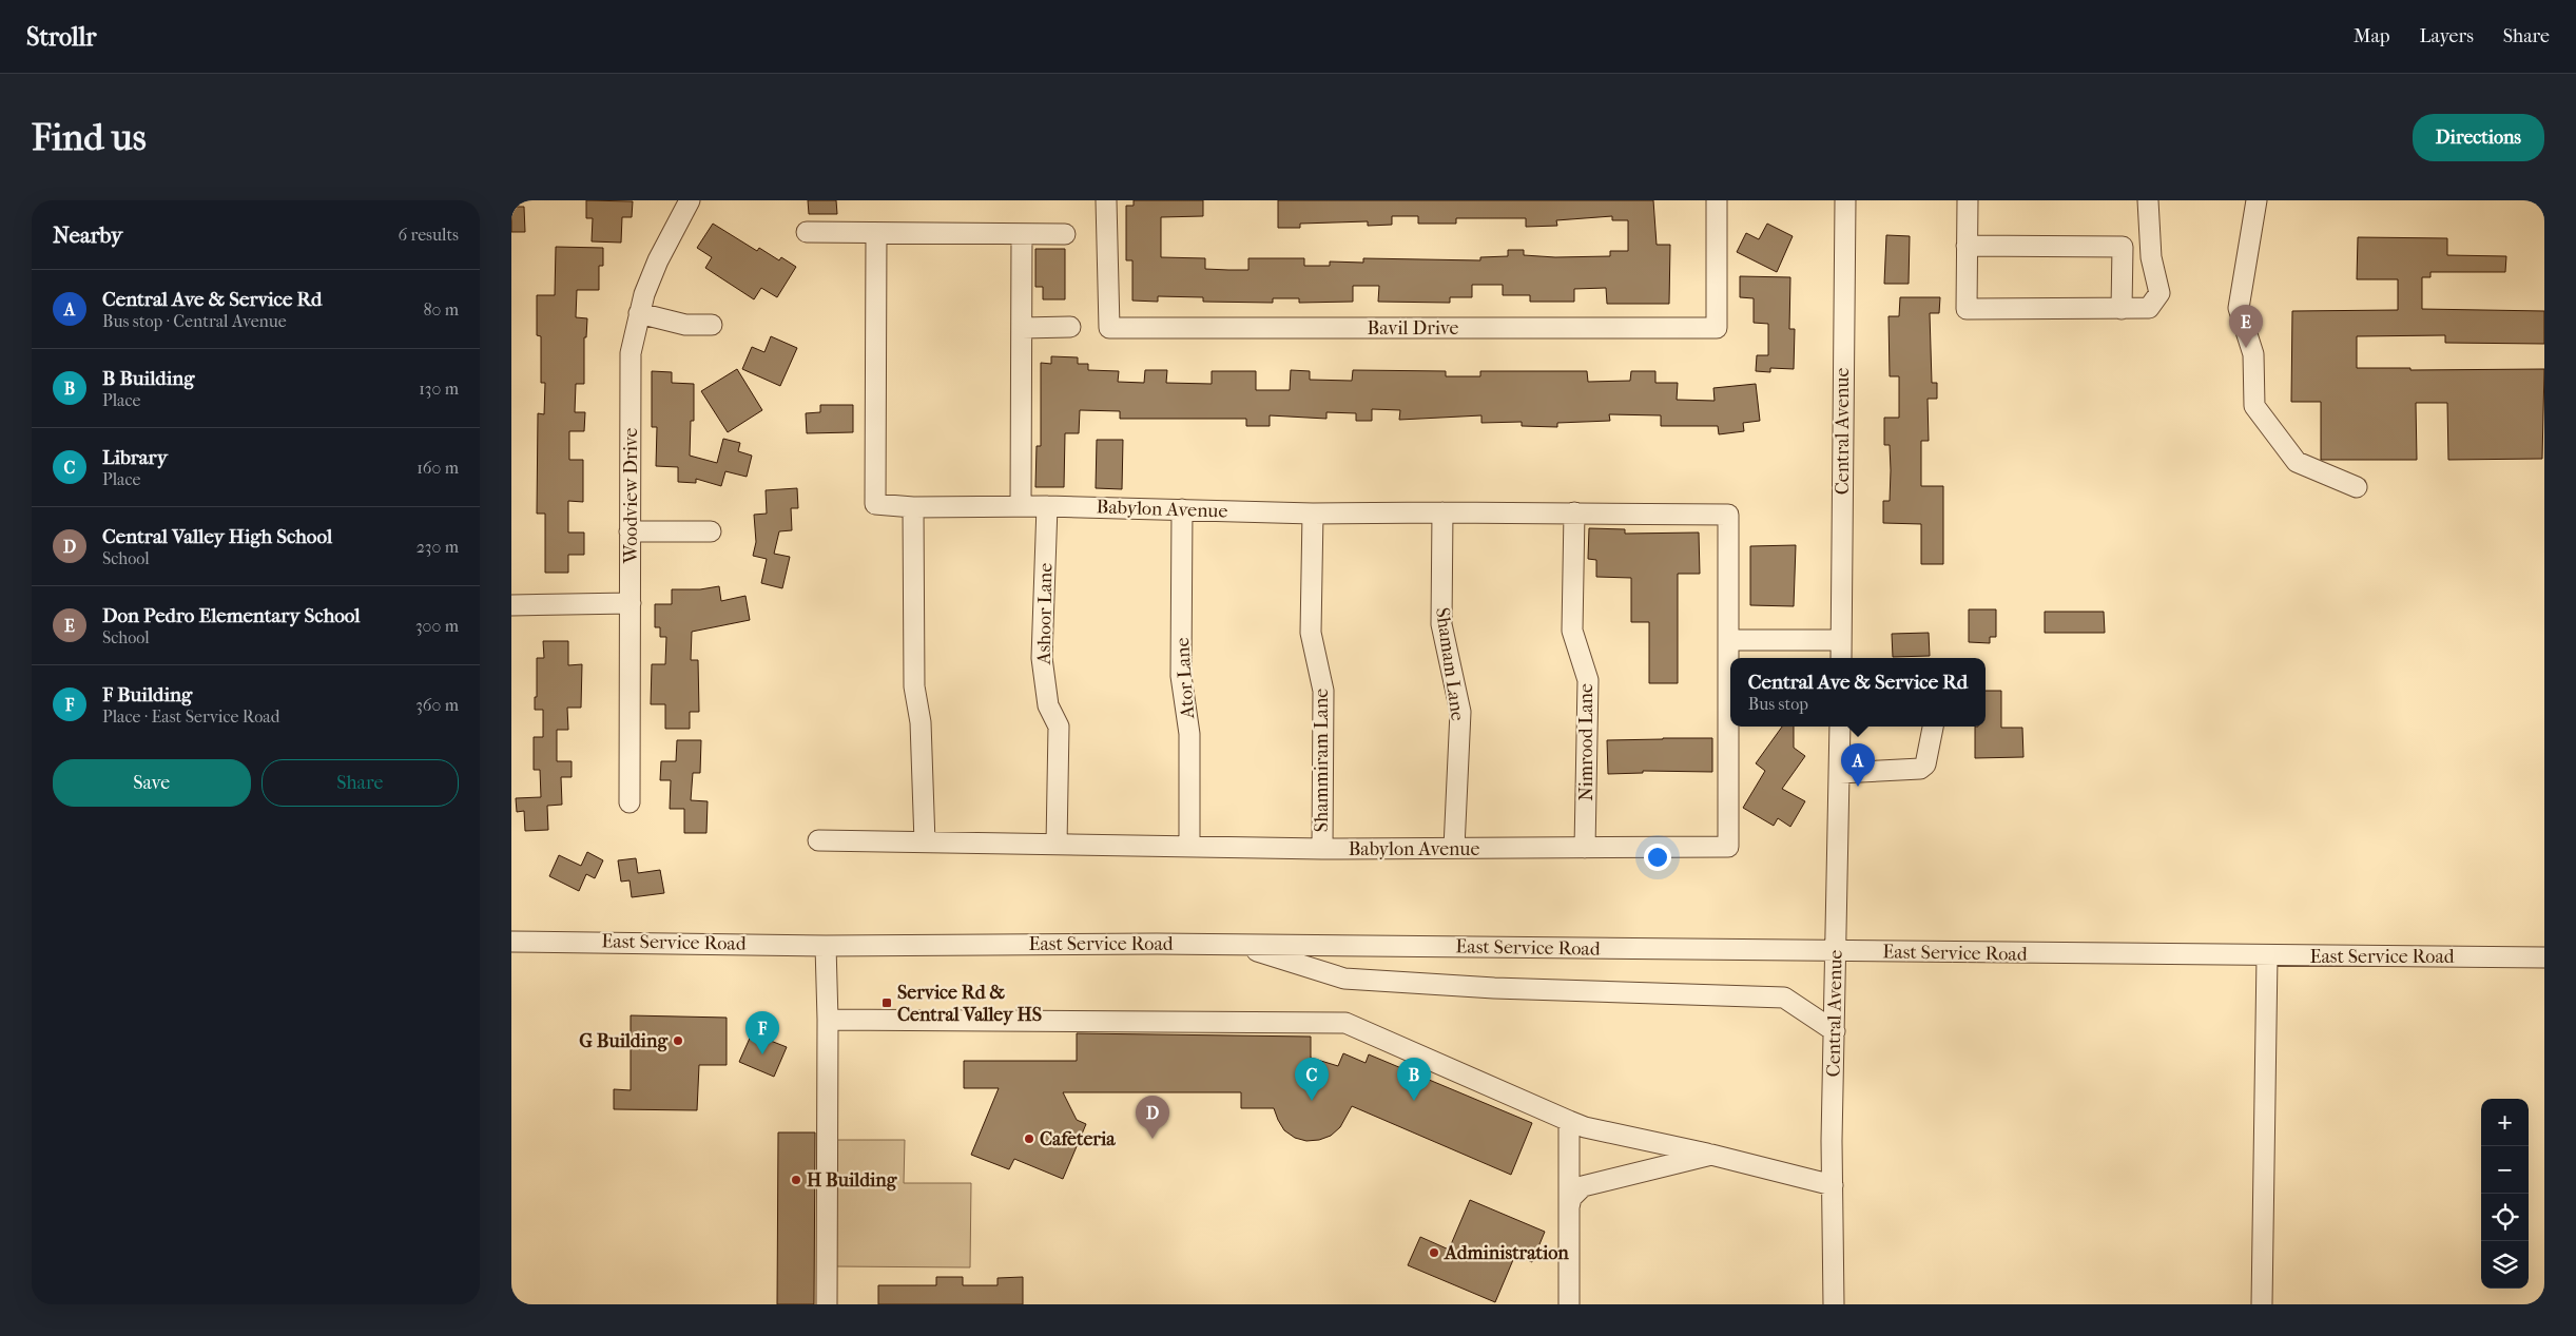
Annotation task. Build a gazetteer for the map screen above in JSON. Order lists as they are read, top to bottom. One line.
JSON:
{"streets":{"street":["Bavil Drive","Central Avenue","Woodview Drive","Babylon Avenue","Ashoor Lane","Shamam Lane","Ator Lane","Nimrood Lane","Shammiram Lane","East Service Road"]},"crossings":[["Central Avenue","East Service Road"],["Babylon Avenue","Ashoor Lane"],["Babylon Avenue","Shamam Lane"],["Babylon Avenue","Ator Lane"],["Babylon Avenue","Nimrood Lane"],["Babylon Avenue","Shammiram Lane"]],"places":{"transit":["Service Rd & Central Valley HS"],"other":["G Building","Cafeteria","H Building","Administration"]},"page":{"header":"Strollr","nav":["Map","Layers","Share"],"buttons":["Directions",["Save","Share"]],"title":"Find us","heading":["Nearby","6 results"],"list":[{"mark":"A","name":"Central Ave & Service Rd","note":"Bus stop · Central Avenue","value":"80 m"},{"mark":"B","name":"B Building","note":"Place","value":"130 m"},{"mark":"C","name":"Library","note":"Place","value":"160 m"},{"mark":"D","name":"Central Valley High School","note":"School","value":"230 m"},{"mark":"E","name":"Don Pedro Elementary School","note":"School","value":"300 m"},{"mark":"F","name":"F Building","note":"Place · East Service Road","value":"360 m"}],"pins":["E","A","F","B","C","D"],"popup":["Central Ave & Service Rd","Bus stop"],"map_buttons":["+","−"]}}
